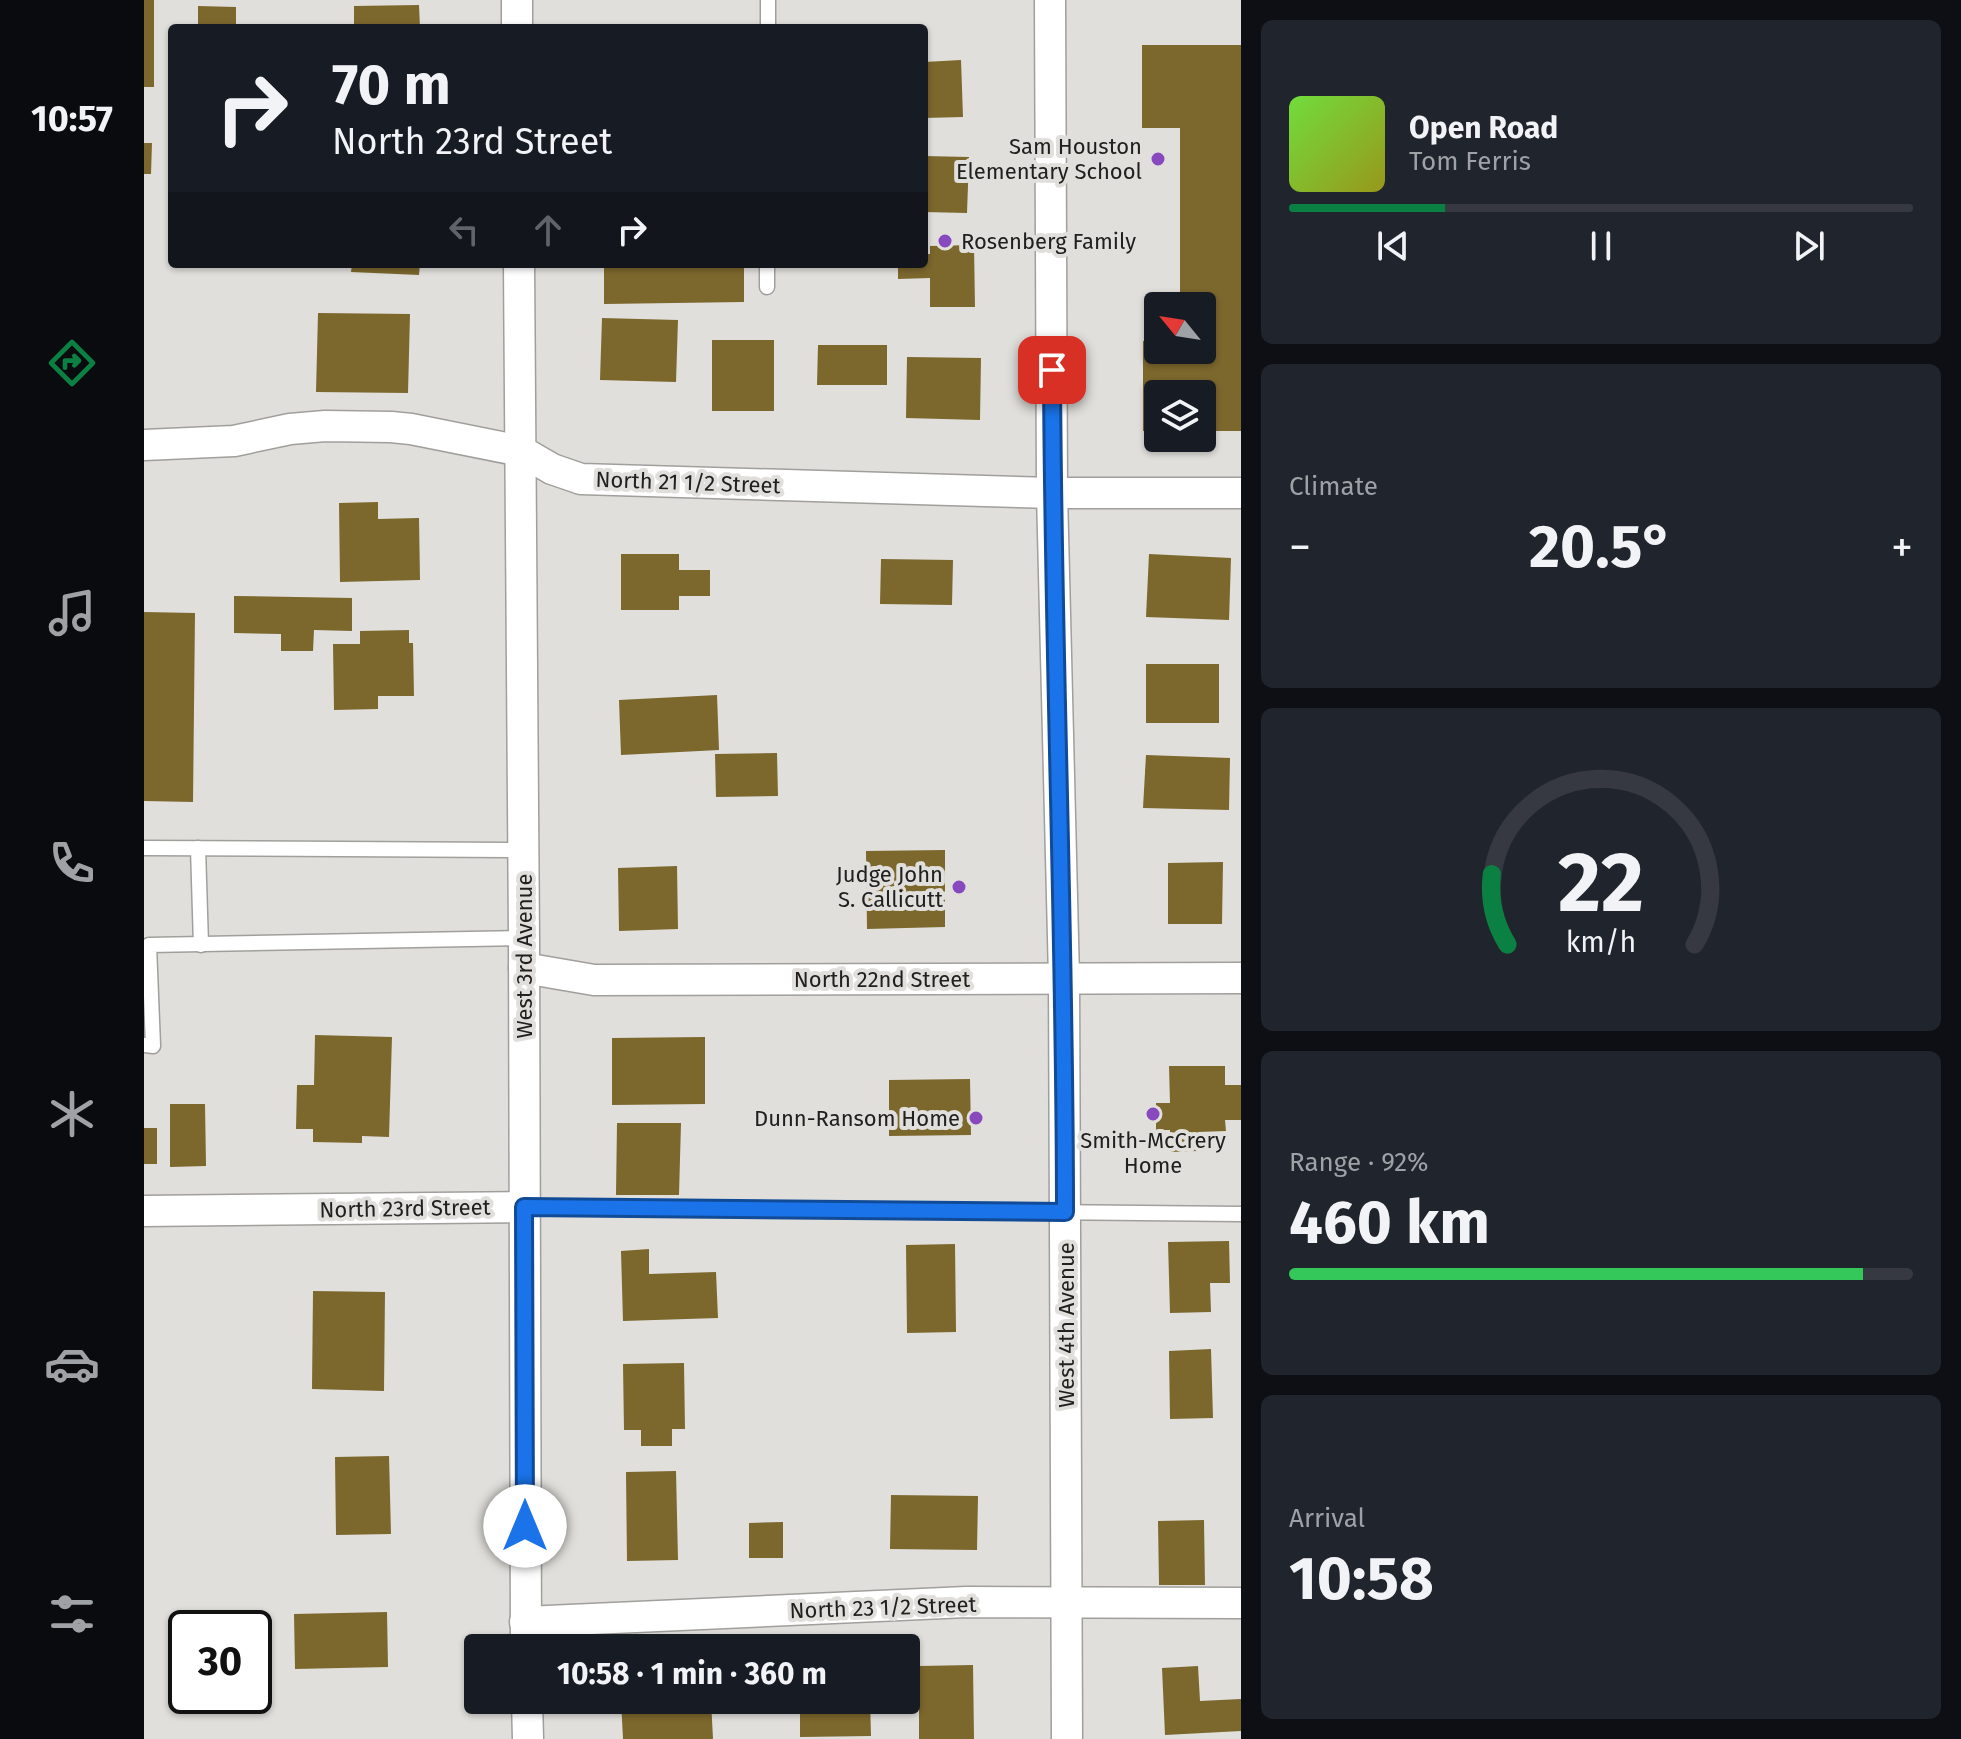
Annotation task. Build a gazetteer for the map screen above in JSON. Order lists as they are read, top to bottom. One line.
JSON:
{"streets":{"street":["North 21 1/2 Street","West 3rd Avenue","North 22nd Street","North 23rd Street","West 4th Avenue","North 23 1/2 Street"]},"crossings":[["North 21 1/2 Street","West 3rd Avenue"],["North 21 1/2 Street","West 4th Avenue"],["West 3rd Avenue","North 22nd Street"],["West 3rd Avenue","North 23rd Street"],["North 22nd Street","West 4th Avenue"],["North 23rd Street","West 4th Avenue"],["West 4th Avenue","North 23 1/2 Street"]],"places":["Sam Houston Elementary School","Rosenberg Family","Judge John S. Callicutt","Smith-McCrery Home","Dunn-Ransom Home"],"north":"top left","page":{"tabs":"10:57","turn":["70 m","North 23rd Street"],"song":["Open Road","Tom Ferris"],"tile":["Climate",["Range · 92%","460 km"],["Arrival","10:58"]],"heat":["−","20.5°","+"],"limit":"30","trip":"10:58 · 1 min · 360 m","gauge":["22","km/h"]}}
